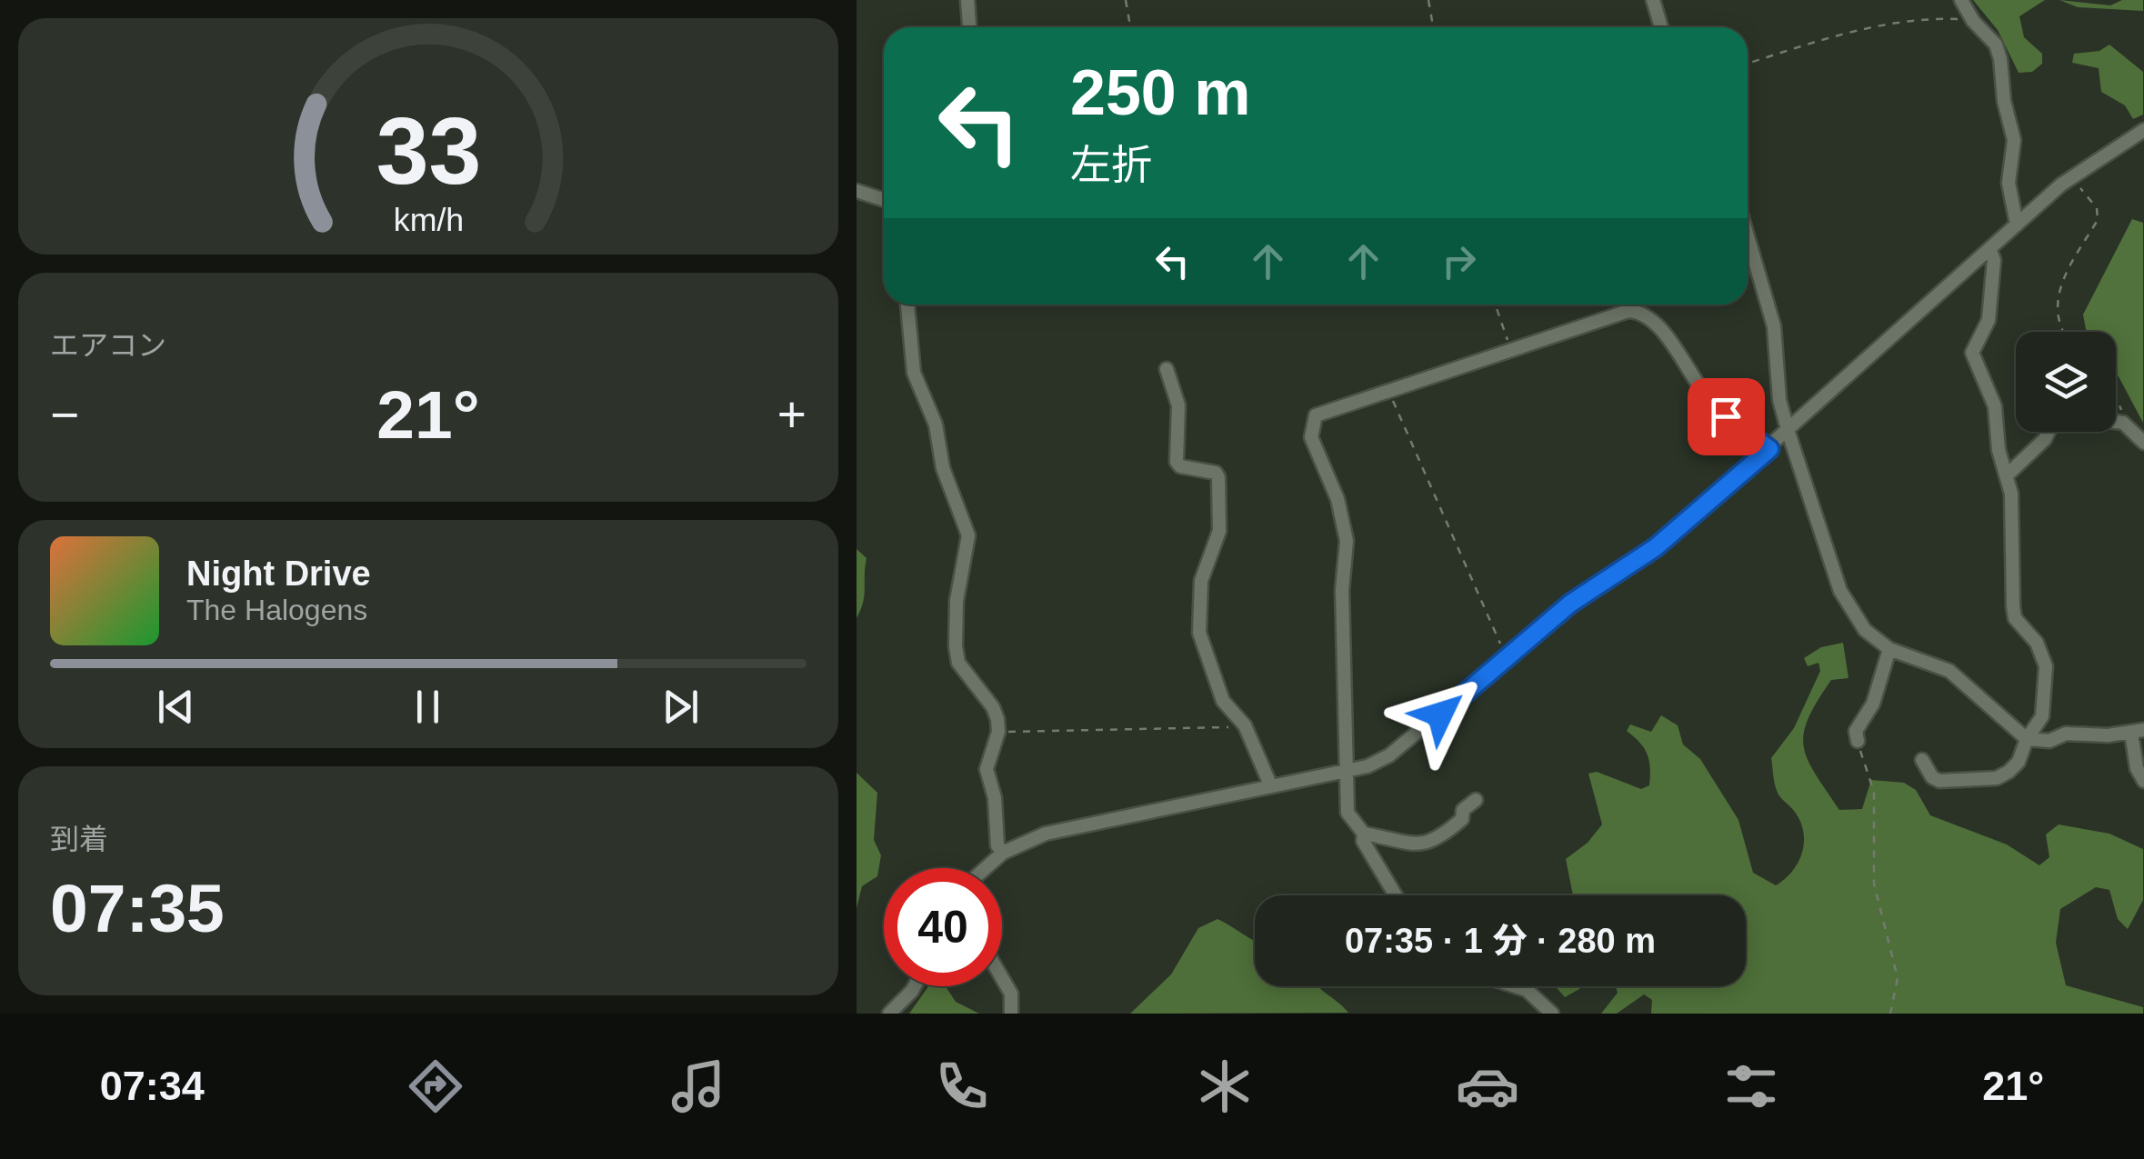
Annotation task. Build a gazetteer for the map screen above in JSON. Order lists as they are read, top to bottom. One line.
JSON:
{"page":{"turn":["250 m","左折"],"tile":["エアコン",["到着","07:35"]],"heat":["−","21°","+"],"song":["Night Drive","The Halogens"],"limit":"40","trip":"07:35 · 1 分 · 280 m","tabs":["07:34","21°"],"gauge":["33","km/h"]}}
